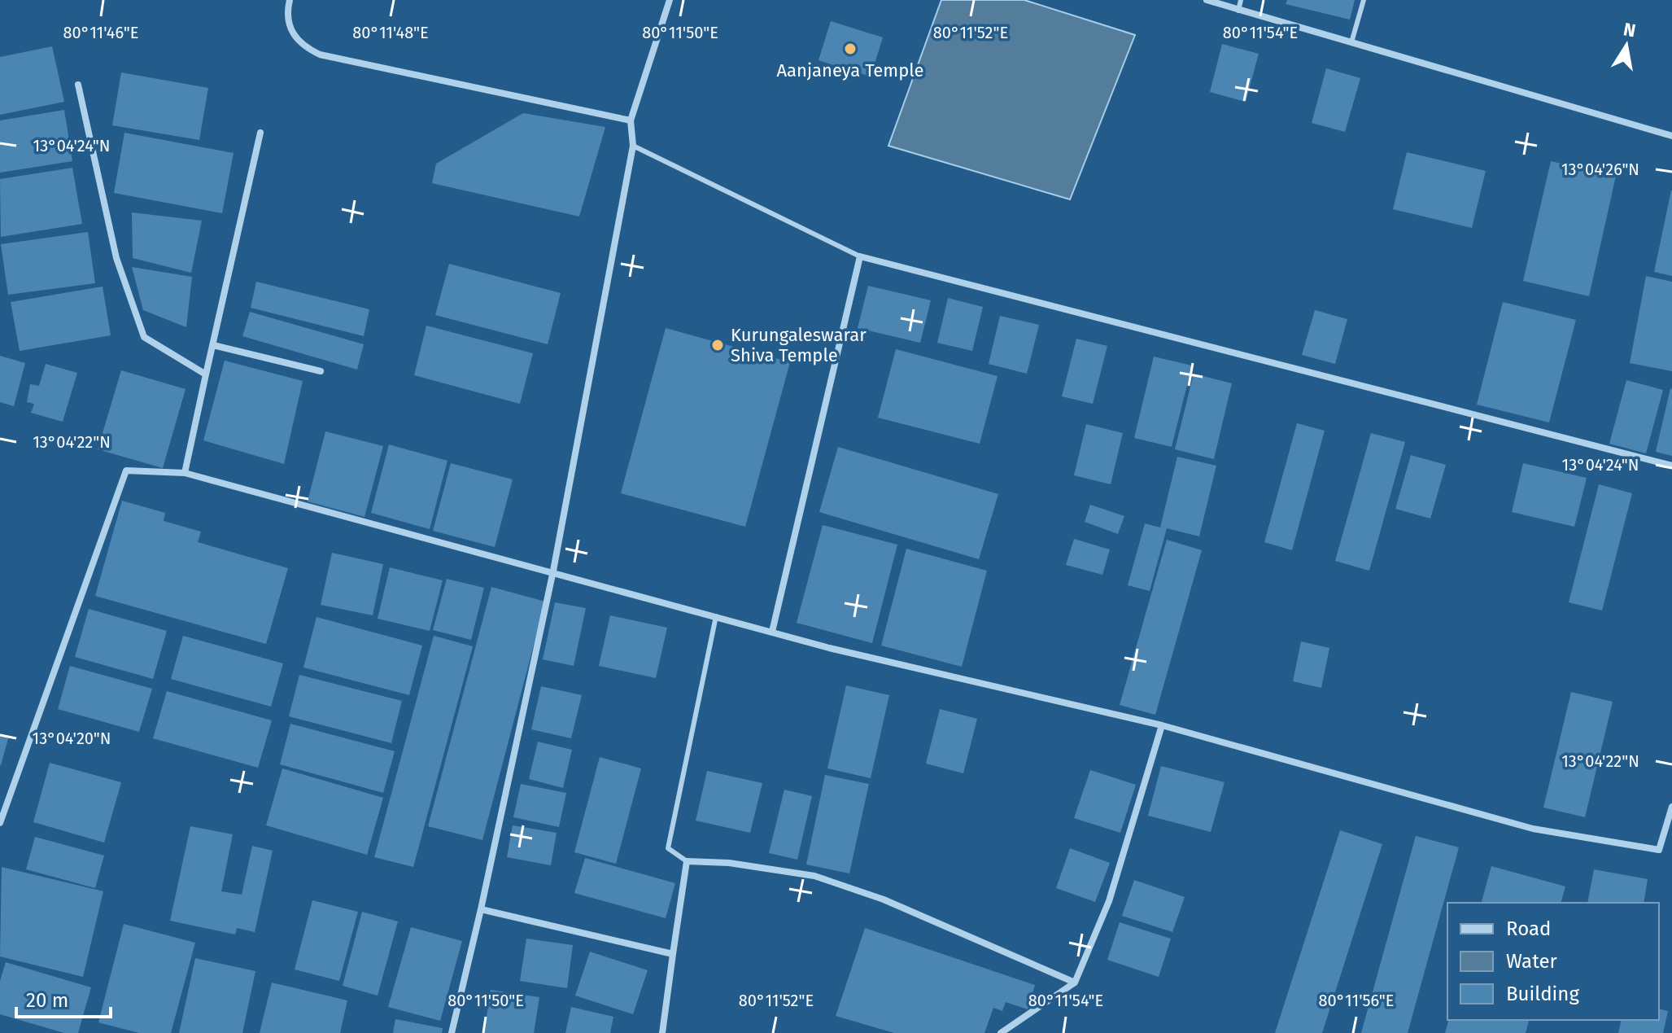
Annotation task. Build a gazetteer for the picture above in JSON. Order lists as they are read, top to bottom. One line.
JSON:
{"places":["Aanjaneya Temple","Kurungaleswarar Shiva Temple"],"legend":["Road","Water","Building"],"scale_bar":"20 m","north":"top","coordinates":["80°11'46\"E","80°11'48\"E","80°11'50\"E","80°11'52\"E","80°11'54\"E","13°04'24\"N","13°04'26\"N","13°04'22\"N","13°04'20\"N","80°11'56\"E"]}
